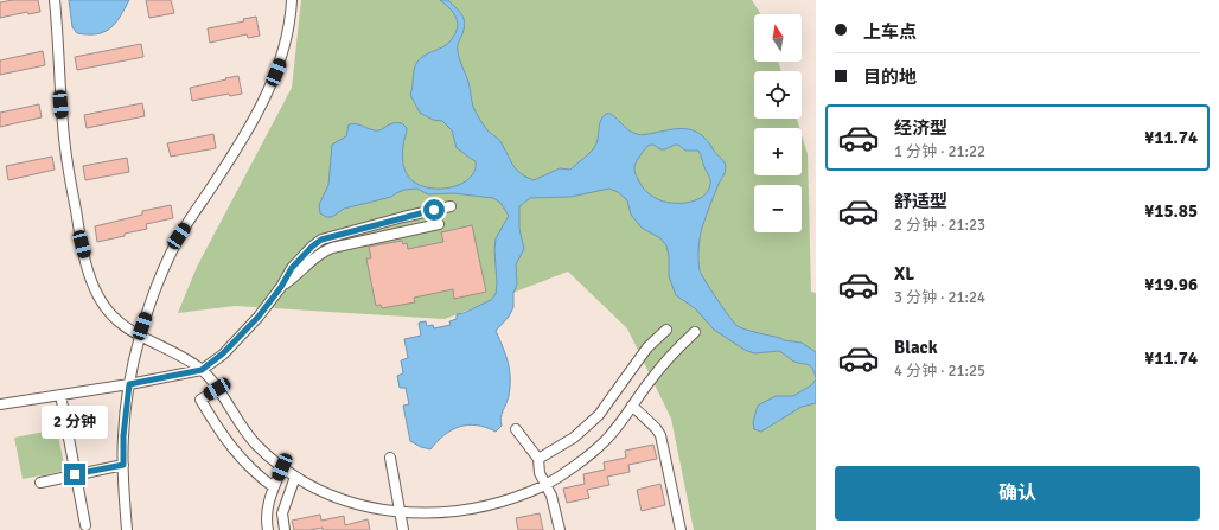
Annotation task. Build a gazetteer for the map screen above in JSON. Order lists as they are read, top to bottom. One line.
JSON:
{"north":"top","page":{"banner":["上车点","目的地"],"map_buttons":["+","−"],"list":[{"name":"经济型","note":"1 分钟 · 21:22","value":"¥11.74"},{"name":"舒适型","note":"2 分钟 · 21:23","value":"¥15.85"},{"name":"XL","note":"3 分钟 · 21:24","value":"¥19.96"},{"name":"Black","note":"4 分钟 · 21:25","value":"¥11.74"}],"bubble":"2 分钟","buttons":"确认"}}
